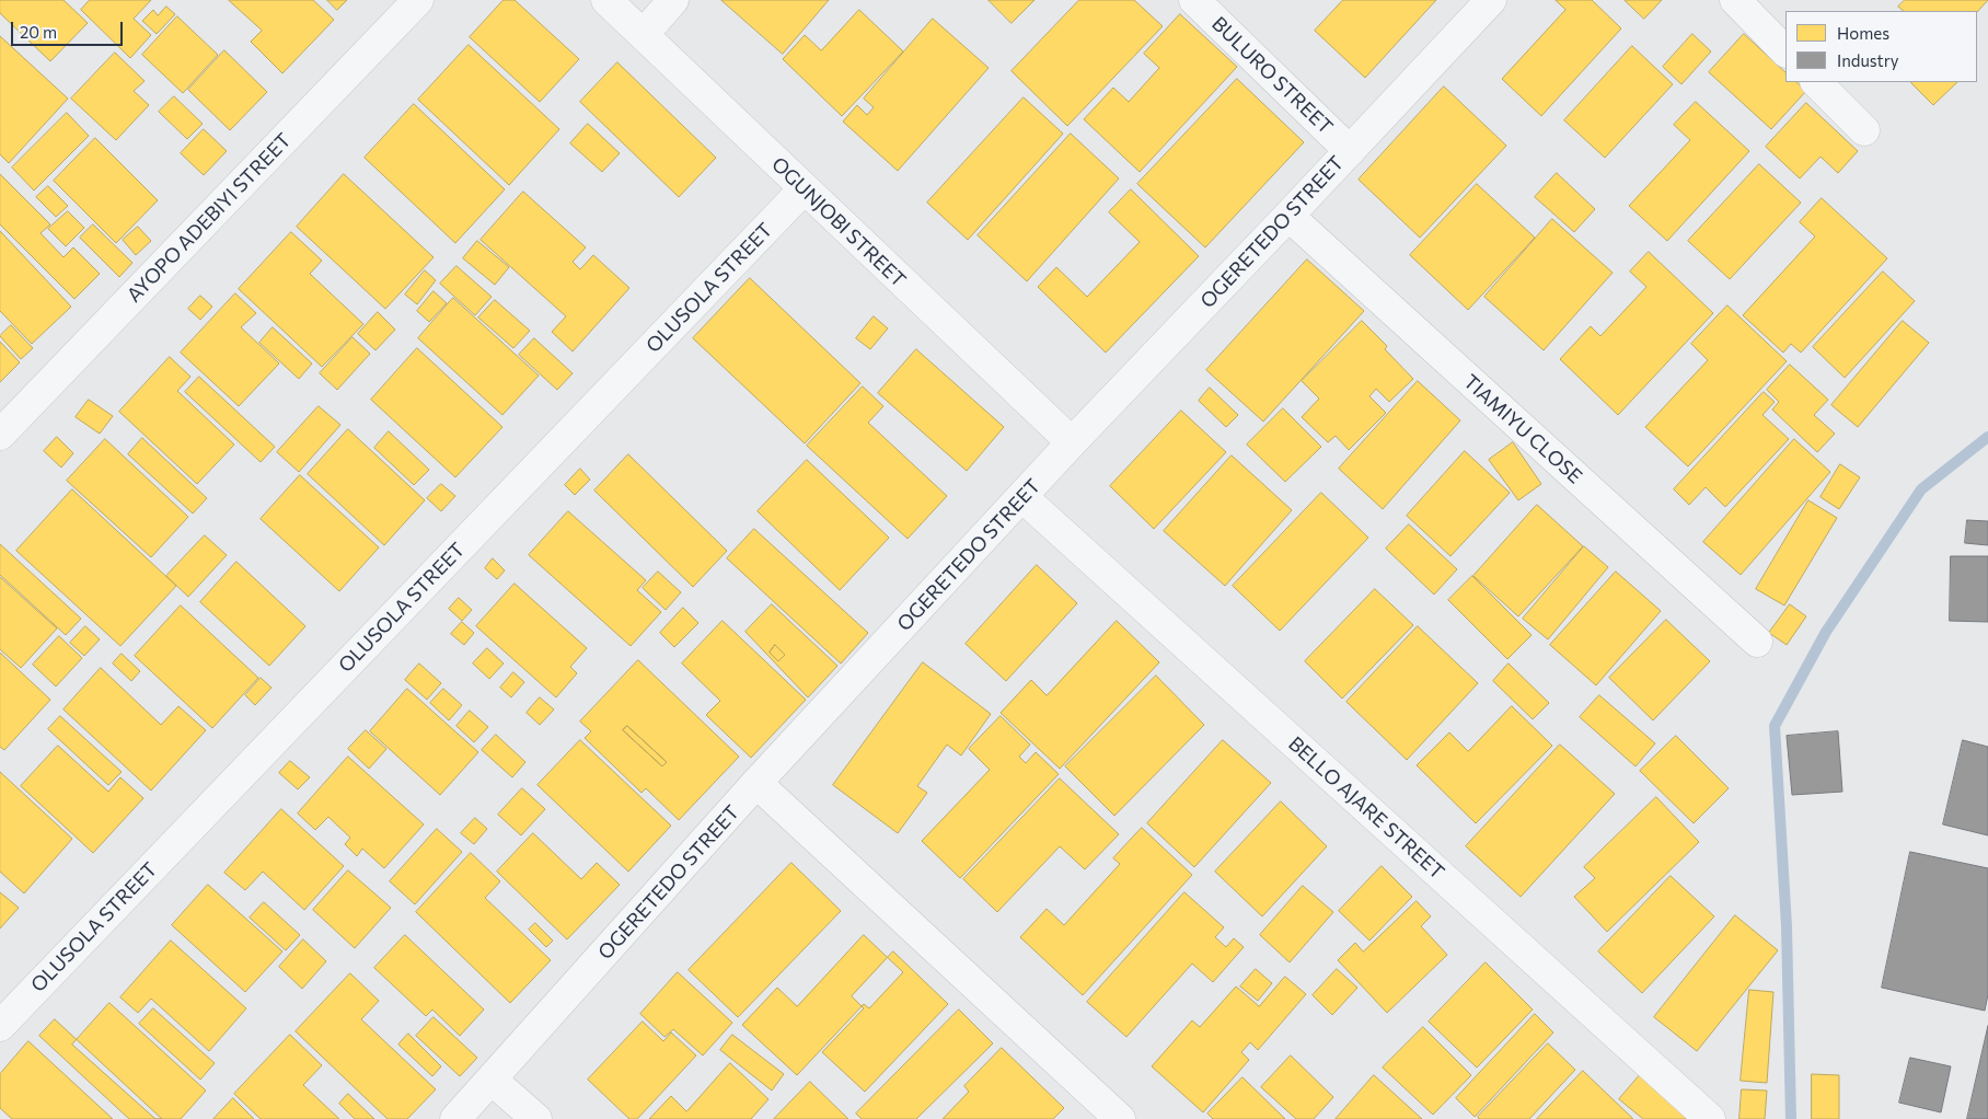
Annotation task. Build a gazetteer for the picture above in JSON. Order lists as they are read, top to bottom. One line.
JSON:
{"streets":{"street":["BULURO STREET","AYOPO ADEBIYI STREET","OGUNJOBI STREET","OGERETEDO STREET","OLUSOLA STREET","TIAMIYU CLOSE","BELLO AJARE STREET"]},"crossings":[["BULURO STREET","OGERETEDO STREET"],["OGUNJOBI STREET","OGERETEDO STREET"],["OGUNJOBI STREET","OLUSOLA STREET"],["OGERETEDO STREET","TIAMIYU CLOSE"],["OGERETEDO STREET","BELLO AJARE STREET"]],"legend":["Homes","Industry"],"scale_bar":"20 m"}
